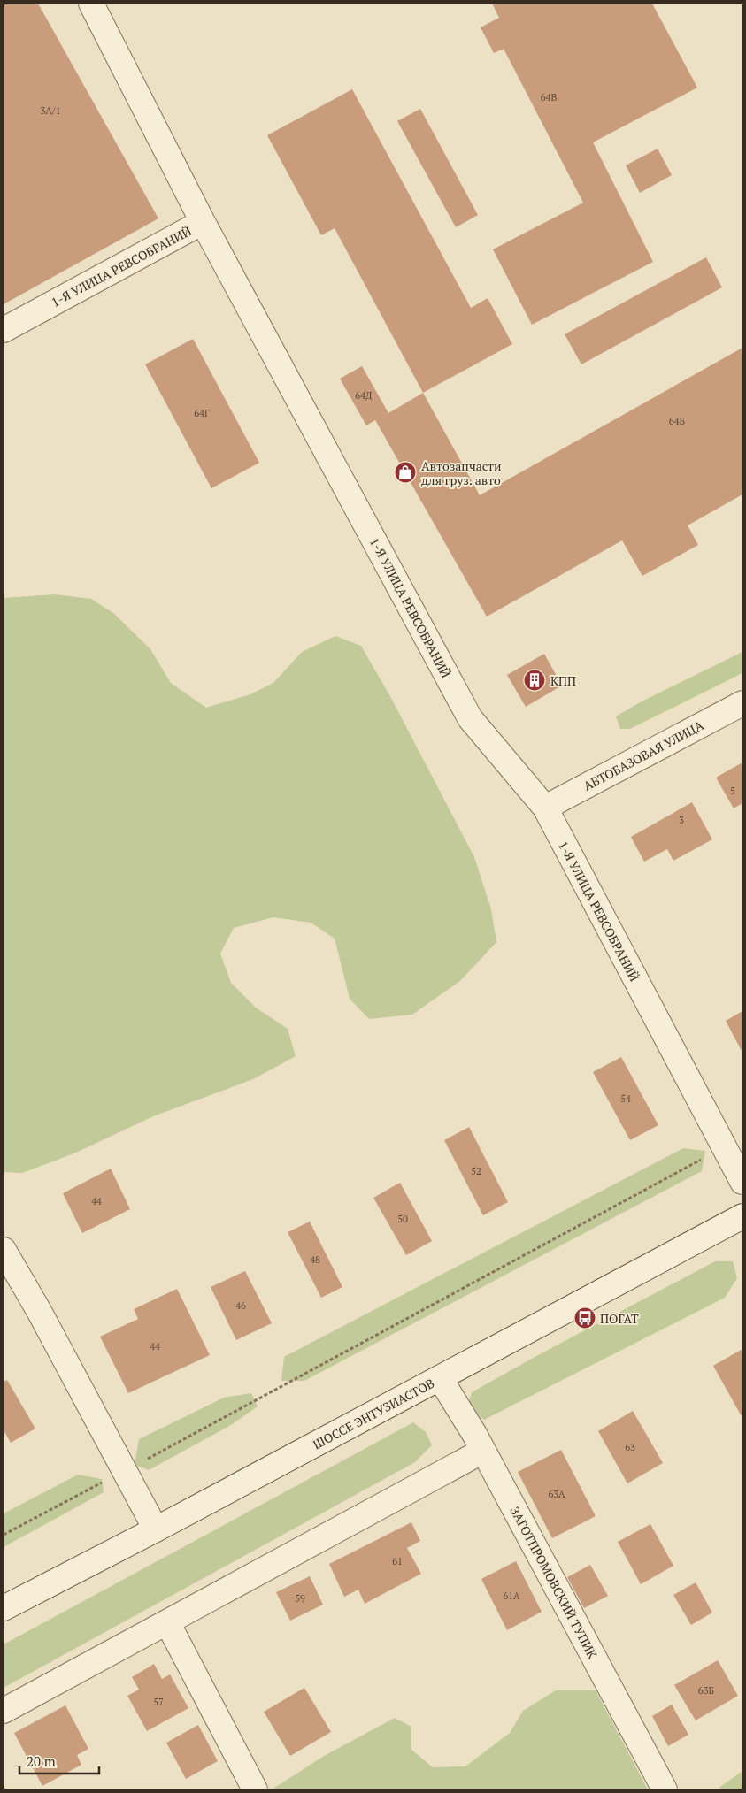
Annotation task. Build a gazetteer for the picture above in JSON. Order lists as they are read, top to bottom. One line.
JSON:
{"streets":{"street":["1-Я УЛИЦА РЕВСОБРАНИЙ","АВТОБАЗОВАЯ УЛИЦА","ШОССЕ ЭНТУЗИАСТОВ","ЗАГОТПРОМОВСКИЙ ТУПИК"]},"crossings":[["1-Я УЛИЦА РЕВСОБРАНИЙ","АВТОБАЗОВАЯ УЛИЦА"],["ШОССЕ ЭНТУЗИАСТОВ","ЗАГОТПРОМОВСКИЙ ТУПИК"]],"places":{"shop":["Автозапчасти для груз. авто"],"building":["КПП"],"bus stop":["ПОГАТ"]},"house_numbers":["64В","3А/1","64Д","64Г","64Б","5","3","54","52","44","50","48","46","44","63","63А","61","61А","59","63Б","57"],"scale_bar":"20 m"}
